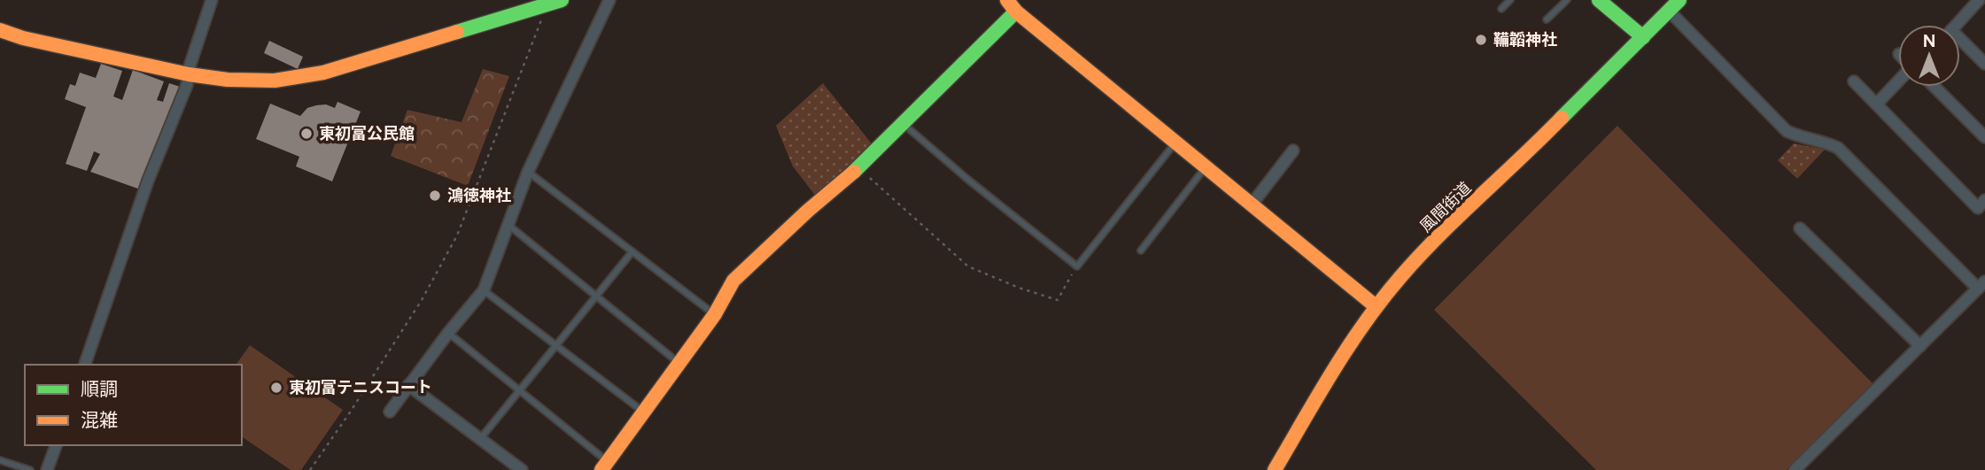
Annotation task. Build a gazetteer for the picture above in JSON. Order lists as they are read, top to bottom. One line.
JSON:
{"streets":{"street":["風間街道"]},"places":["鞴韜神社","東初富公民館","鴻徳神社","東初富テニスコート"],"legend":["順調","混雑"],"north":"top"}
